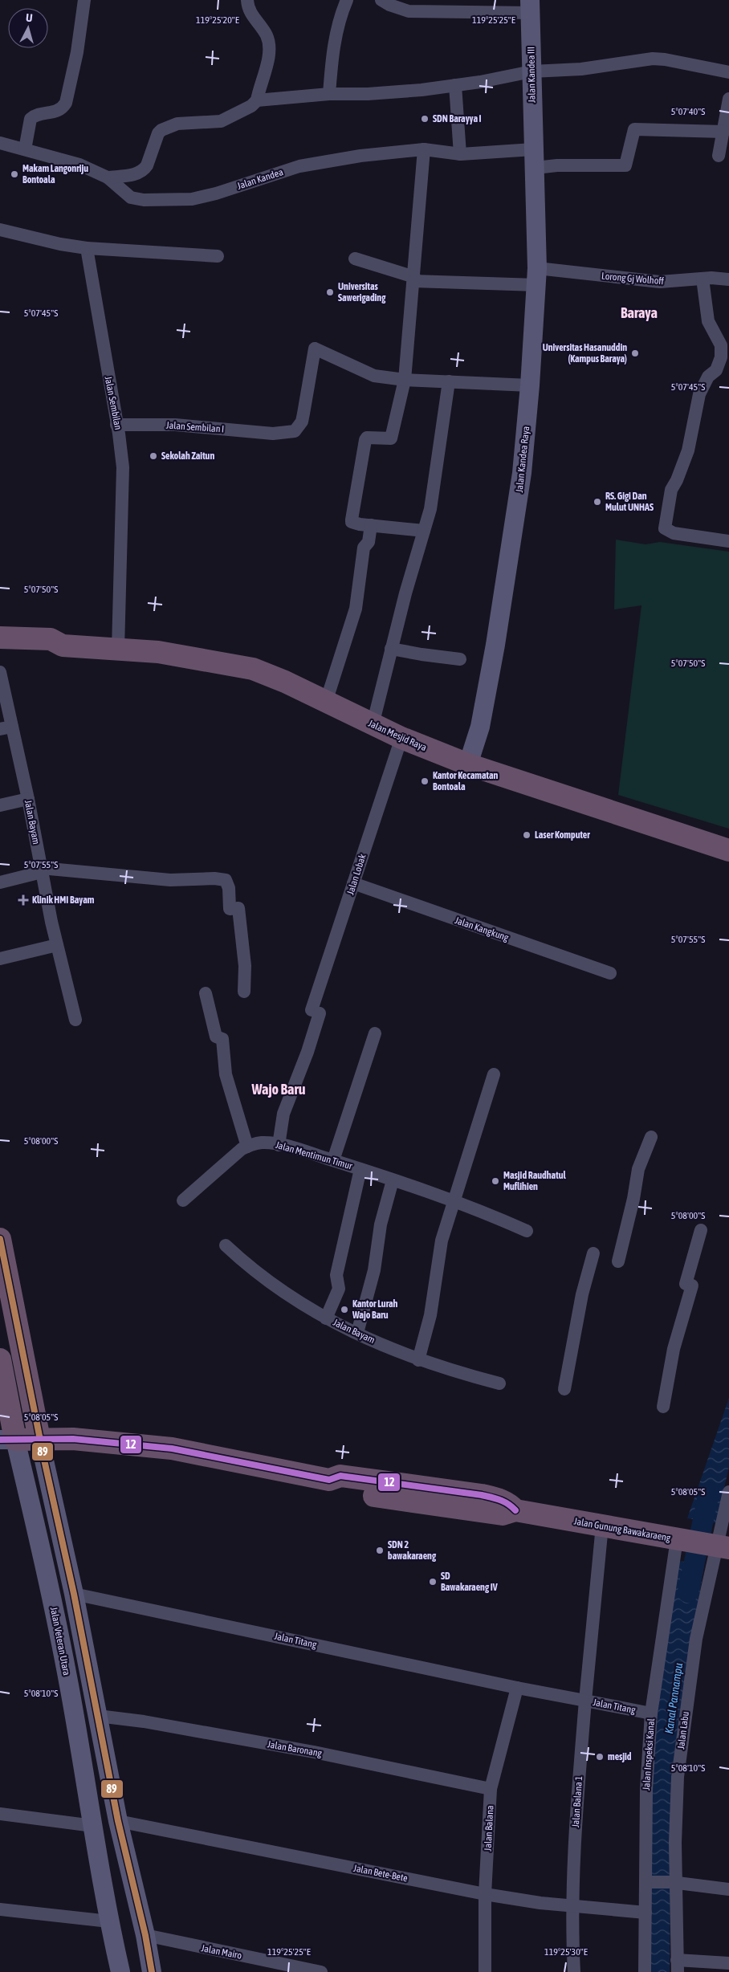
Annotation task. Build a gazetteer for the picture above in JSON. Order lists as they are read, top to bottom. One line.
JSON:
{"streets":{"highway":["Jalan Mesjid Raya","Jalan Gunung Bawakaraeng","Jalan Veteran Utara"],"main road":["Jalan Kandea III","Jalan Kandea Raya"],"street":["Jalan Kandea","Lorong Gj Wolhoff","Jalan Sembilan","Jalan Sembilan I","Jalan Bayam","Jalan Lobak","Jalan Kangkung","Jalan Mentimun Timur","Jalan Titang","Jalan Labu","Jalan Baronang","Jalan Inspeksi Kanal","Jalan Balana 1","Jalan Balana","Jalan Bete-Bete","Jalan Mairo"]},"crossings":[["Jalan Kandea III","Jalan Kandea"],["Jalan Kandea III","Jalan Kandea Raya"],["Jalan Kandea","Jalan Kandea Raya"],["Lorong Gj Wolhoff","Jalan Kandea Raya"],["Jalan Sembilan","Jalan Sembilan I"],["Jalan Sembilan","Jalan Mesjid Raya"],["Jalan Kandea Raya","Jalan Mesjid Raya"],["Jalan Mesjid Raya","Jalan Lobak"],["Jalan Lobak","Jalan Kangkung"],["Jalan Lobak","Jalan Mentimun Timur"],["Jalan Gunung Bawakaraeng","Jalan Titang"],["Jalan Gunung Bawakaraeng","Jalan Veteran Utara"],["Jalan Gunung Bawakaraeng","Jalan Labu"],["Jalan Gunung Bawakaraeng","Jalan Inspeksi Kanal"],["Jalan Titang","Jalan Inspeksi Kanal"],["Jalan Titang","Jalan Balana 1"],["Jalan Titang","Jalan Balana"],["Jalan Baronang","Jalan Balana"],["Jalan Inspeksi Kanal","Jalan Bete-Bete"],["Jalan Balana 1","Jalan Bete-Bete"],["Jalan Balana","Jalan Bete-Bete"]],"districts":["Baraya","Wajo Baru"],"water":["Kanal Pannampu"],"places":{"other":["SDN Barayya I","Makam Langonriju Bontoala","Universitas Sawerigading","Universitas Hasanuddin (Kampus Baraya)","Sekolah Zaitun","RS. Gigi Dan Mulut UNHAS","Kantor Kecamatan Bontoala","Laser Komputer","Masjid Raudhatul Muflihien","Kantor Lurah Wajo Baru","SDN 2 bawakaraeng","SD Bawakaraeng IV","mesjid"],"health":["Klinik HMI Bayam"]},"lines":["transit line 89","transit line 12"],"north":"top","coordinates":["119°25'20\"E","119°25'25\"E","5°07'40\"S","5°07'45\"S","5°07'50\"S","5°07'55\"S","5°08'00\"S","5°08'05\"S","5°08'10\"S","119°25'30\"E"]}
